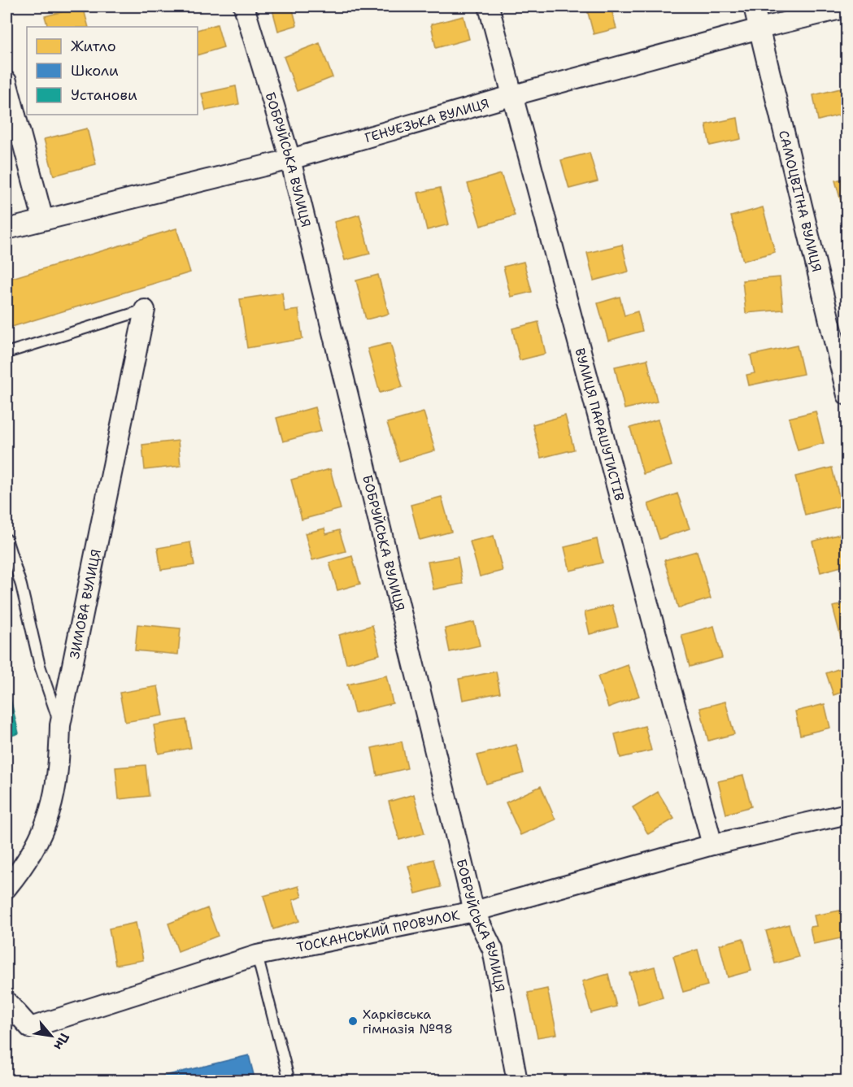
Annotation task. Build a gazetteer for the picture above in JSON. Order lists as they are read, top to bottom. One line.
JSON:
{"streets":{"street":["ГЕНУЕЗЬКА ВУЛИЦЯ","БОБРУЙСЬКА ВУЛИЦЯ","САМОЦВІТНА ВУЛИЦЯ","ВУЛИЦЯ ПАРАШУТИСТІВ","ЗИМОВА ВУЛИЦЯ","ТОСКАНСЬКИЙ ПРОВУЛОК"]},"crossings":[["ГЕНУЕЗЬКА ВУЛИЦЯ","БОБРУЙСЬКА ВУЛИЦЯ"],["ГЕНУЕЗЬКА ВУЛИЦЯ","САМОЦВІТНА ВУЛИЦЯ"],["ГЕНУЕЗЬКА ВУЛИЦЯ","ВУЛИЦЯ ПАРАШУТИСТІВ"],["БОБРУЙСЬКА ВУЛИЦЯ","ТОСКАНСЬКИЙ ПРОВУЛОК"],["ВУЛИЦЯ ПАРАШУТИСТІВ","ТОСКАНСЬКИЙ ПРОВУЛОК"]],"places":["Харківська гімназія №98"],"legend":["Житло","Школи","Установи"],"north":"bottom right"}
